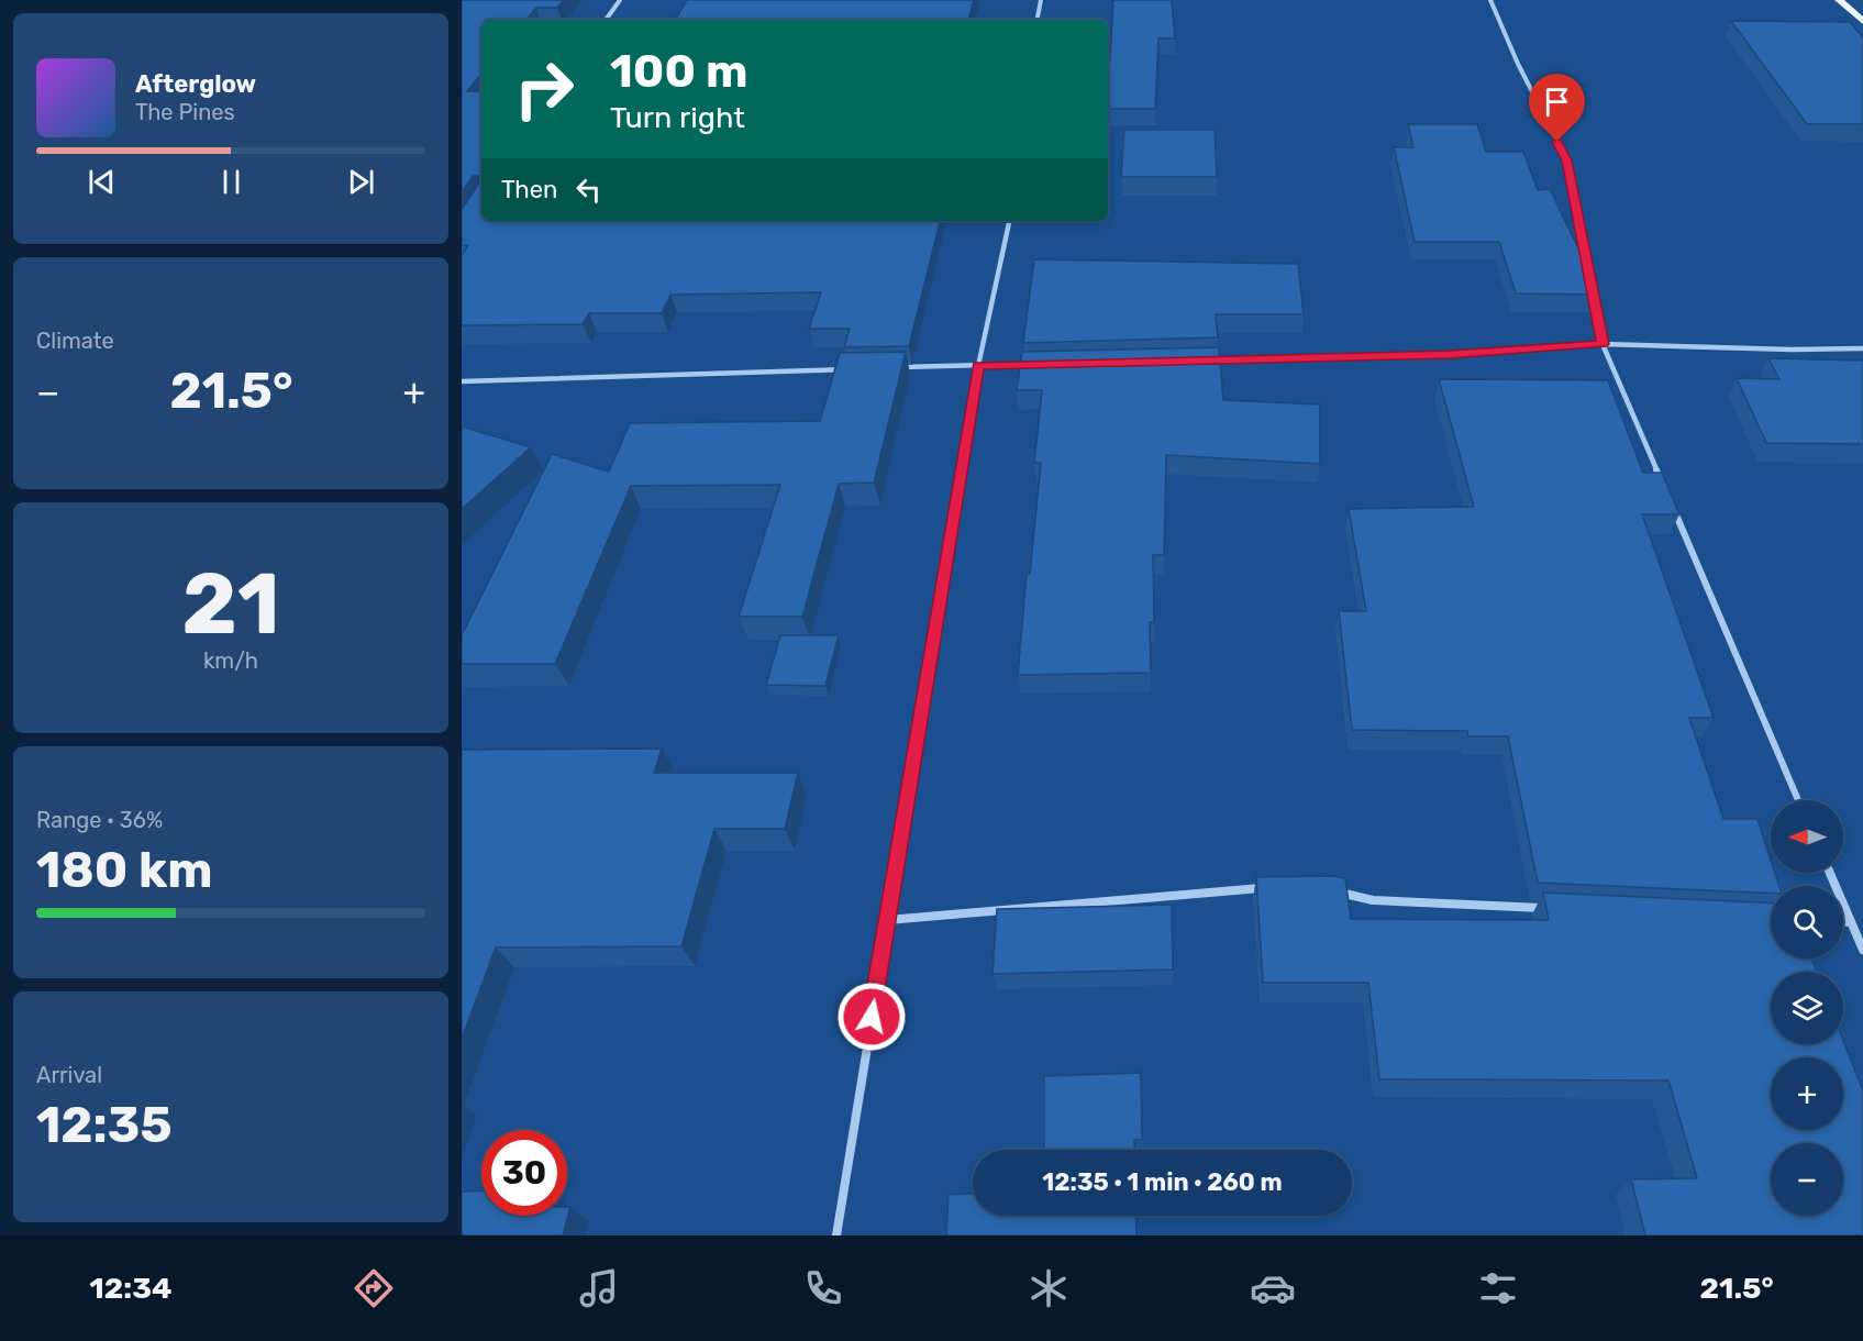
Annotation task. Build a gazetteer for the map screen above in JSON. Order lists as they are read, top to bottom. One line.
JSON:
{"north":"left","page":{"turn":["100 m","Turn right"],"song":["Afterglow","The Pines"],"then":"Then","tile":["Climate",["21","km/h"],["Range · 36%","180 km"],["Arrival","12:35"]],"heat":["−","21.5°","+"],"map_buttons":["+","−"],"limit":"30","trip":"12:35 · 1 min · 260 m","tabs":["12:34","21.5°"]}}
